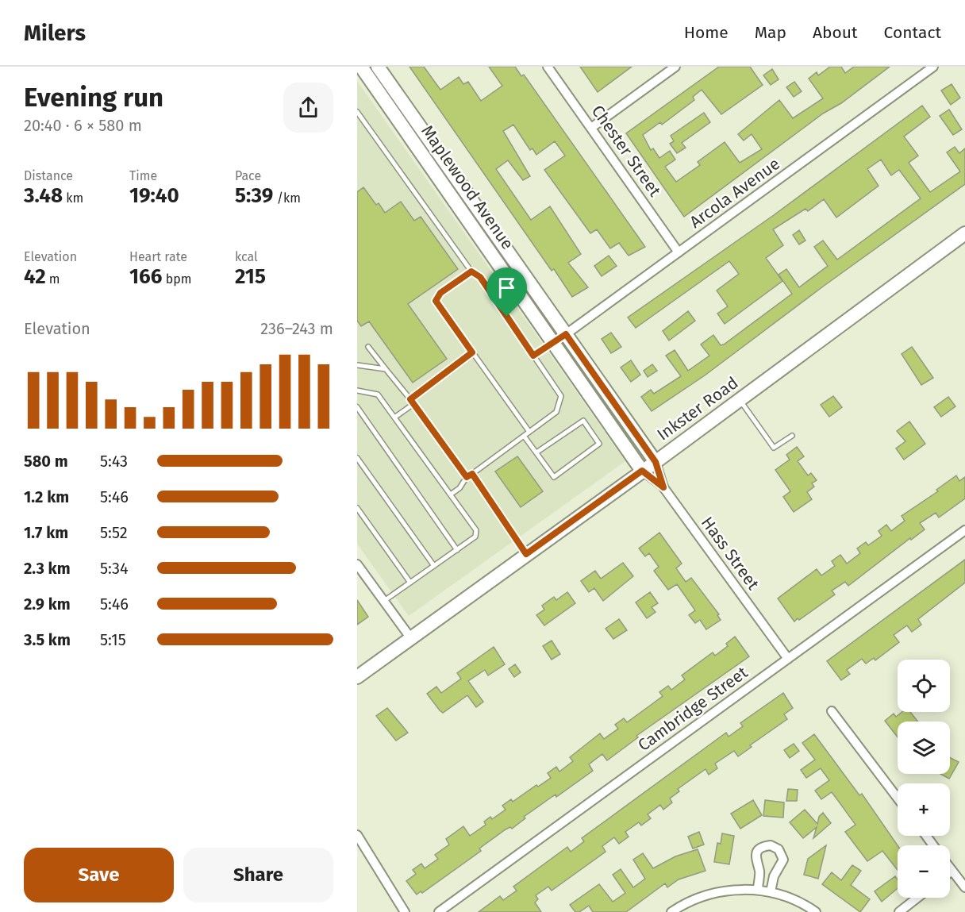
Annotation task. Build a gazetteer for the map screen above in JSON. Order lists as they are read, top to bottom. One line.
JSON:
{"streets":{"street":["Chester Street","Maplewood Avenue","Arcola Avenue","Inkster Road","Hass Street","Cambridge Street"]},"crossings":[["Chester Street","Arcola Avenue"],["Maplewood Avenue","Arcola Avenue"],["Maplewood Avenue","Inkster Road"],["Maplewood Avenue","Hass Street"],["Inkster Road","Hass Street"],["Hass Street","Cambridge Street"]],"page":{"header":"Milers","nav":["Home","Map","About","Contact"],"heading":["Evening run","20:40 · 6 × 580 m"],"stats":[["Distance","3.48 km"],["Time","19:40"],["Pace","5:39 /km"],["Elevation","42 m"],["Heart rate","166 bpm"],["kcal","215"]],"chart":["Elevation","236–243 m"],"list":[{"name":"580 m","note":"5:43"},{"name":"1.2 km","note":"5:46"},{"name":"1.7 km","note":"5:52"},{"name":"2.3 km","note":"5:34"},{"name":"2.9 km","note":"5:46"},{"name":"3.5 km","note":"5:15"}],"map_buttons":["+","−"],"buttons":["Save","Share"]}}
